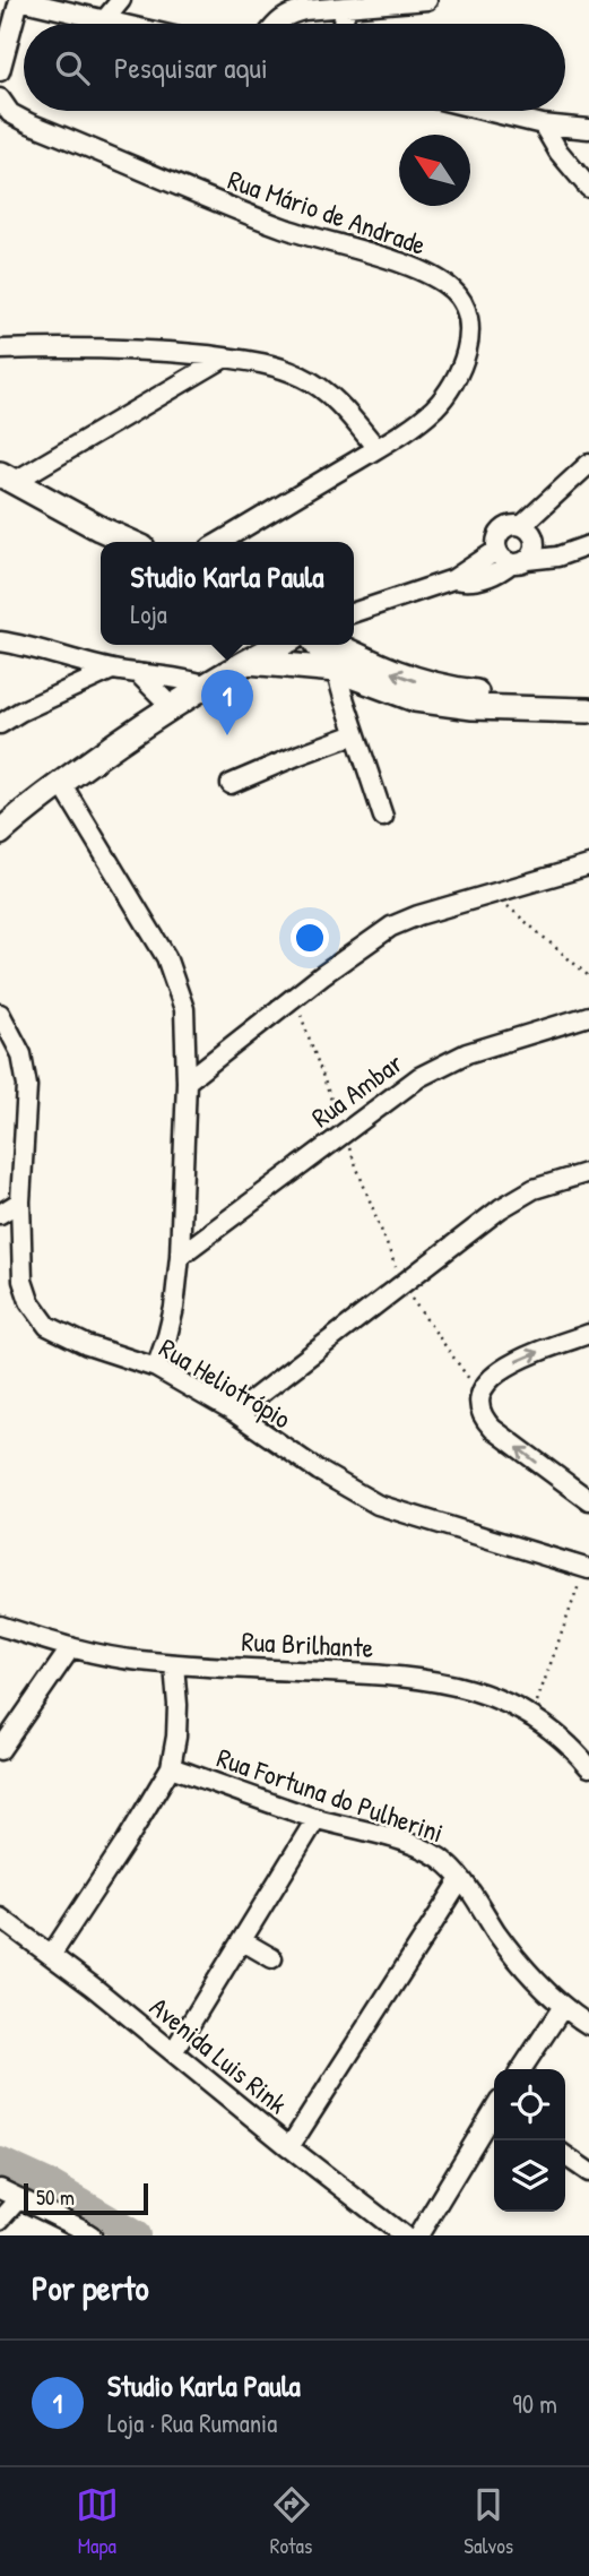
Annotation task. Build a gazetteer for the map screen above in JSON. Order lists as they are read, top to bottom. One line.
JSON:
{"streets":{"street":["Rua Mário de Andrade","Rua Ambar","Rua Heliotrópio","Rua Brilhante","Rua Fortuna do Pulherini","Avenida Luis Rink"]},"scale_bar":"50 m","north":"top left","page":{"search":"Pesquisar aqui","popup":["Studio Karla Paula","Loja"],"pins":"1","scale":"50 m","heading":"Por perto","list":[{"mark":"1","name":"Studio Karla Paula","note":"Loja · Rua Rumania","value":"90 m"}],"nav":["Mapa","Rotas","Salvos"]}}
